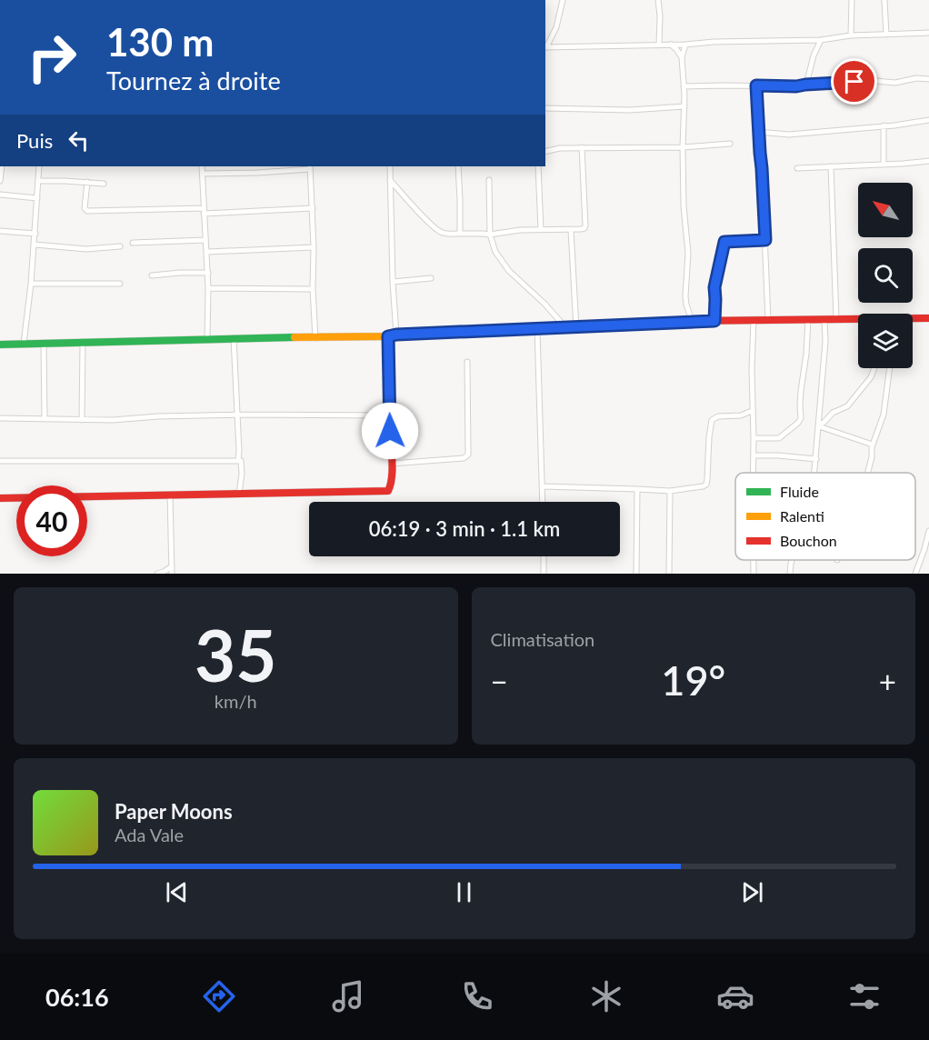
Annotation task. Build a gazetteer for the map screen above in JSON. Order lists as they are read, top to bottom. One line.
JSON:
{"legend":["Fluide","Ralenti","Bouchon"],"north":"top left","page":{"turn":["130 m","Tournez à droite"],"then":"Puis","limit":"40","trip":"06:19 · 3 min · 1.1 km","tile":[["35","km/h"],"Climatisation"],"heat":["−","19°","+"],"song":["Paper Moons","Ada Vale"],"tabs":"06:16"}}
